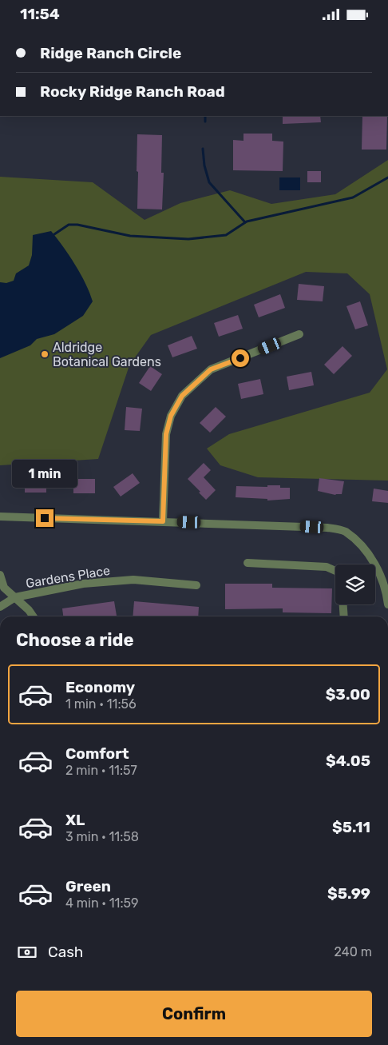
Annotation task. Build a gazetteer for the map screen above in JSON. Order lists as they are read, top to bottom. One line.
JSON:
{"streets":{"street":["Gardens Place"]},"places":["Aldridge Botanical Gardens"],"page":{"status":"11:54","banner":["Ridge Ranch Circle","Rocky Ridge Ranch Road"],"bubble":"1 min","heading":"Choose a ride","list":[{"name":"Economy","note":"1 min · 11:56","value":"$3.00"},{"name":"Comfort","note":"2 min · 11:57","value":"$4.05"},{"name":"XL","note":"3 min · 11:58","value":"$5.11"},{"name":"Green","note":"4 min · 11:59","value":"$5.99"}],"pay":["Cash","240 m"],"buttons":"Confirm"}}
